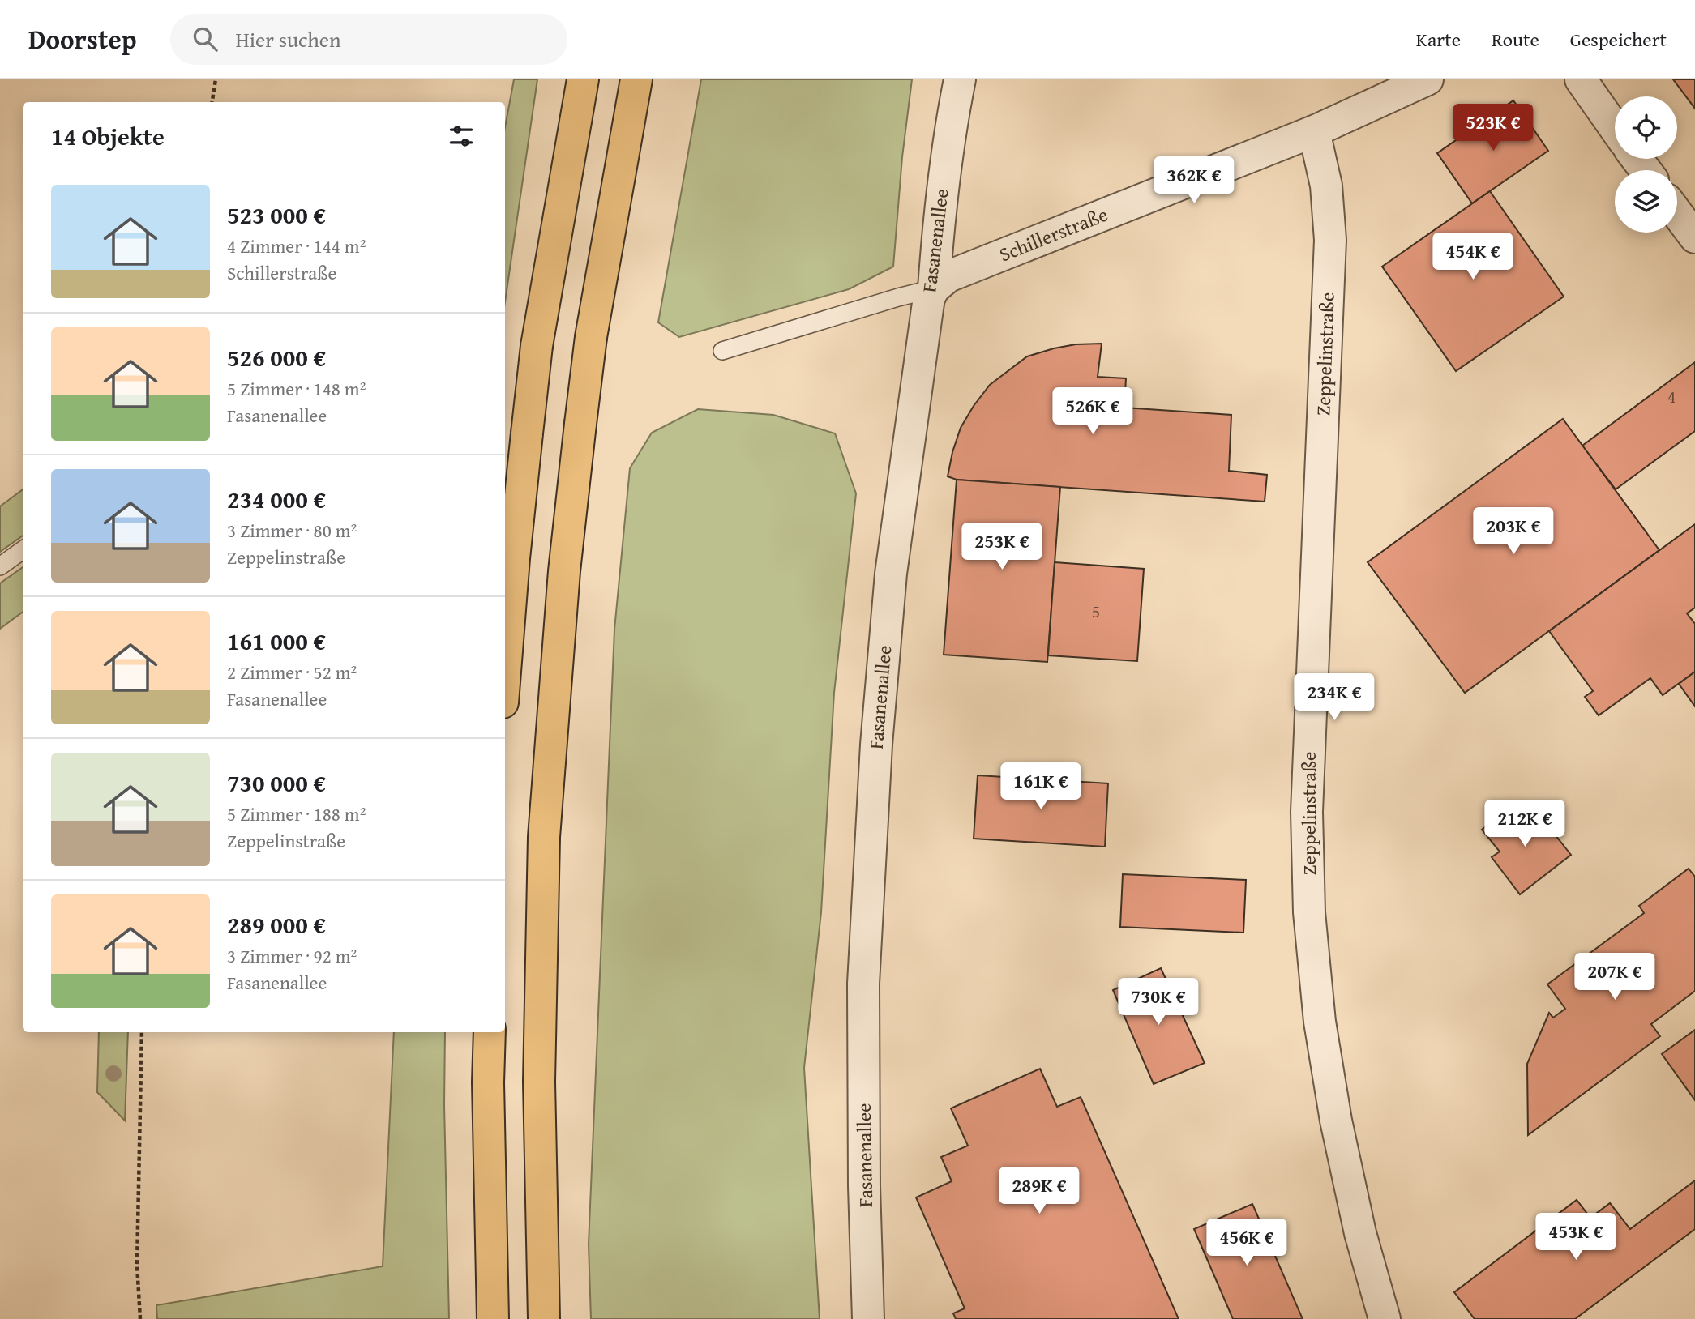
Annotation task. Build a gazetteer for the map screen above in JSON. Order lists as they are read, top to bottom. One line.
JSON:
{"streets":{"street":["Schillerstraße","Fasanenallee","Zeppelinstraße"]},"crossings":[["Schillerstraße","Fasanenallee"],["Schillerstraße","Zeppelinstraße"]],"house_numbers":["4","5"],"page":{"header":"Doorstep","search":"Hier suchen","nav":["Karte","Route","Gespeichert"],"heading":"14 Objekte","price":["523K €","362K €","454K €","526K €","203K €","253K €","234K €","161K €","212K €","207K €","730K €","289K €","453K €","456K €"],"list":[{"name":"523 000 €","note":"4 Zimmer · 144 m² · Schillerstraße"},{"name":"526 000 €","note":"5 Zimmer · 148 m² · Fasanenallee"},{"name":"234 000 €","note":"3 Zimmer · 80 m² · Zeppelinstraße"},{"name":"161 000 €","note":"2 Zimmer · 52 m² · Fasanenallee"},{"name":"730 000 €","note":"5 Zimmer · 188 m² · Zeppelinstraße"},{"name":"289 000 €","note":"3 Zimmer · 92 m² · Fasanenallee"}]}}
